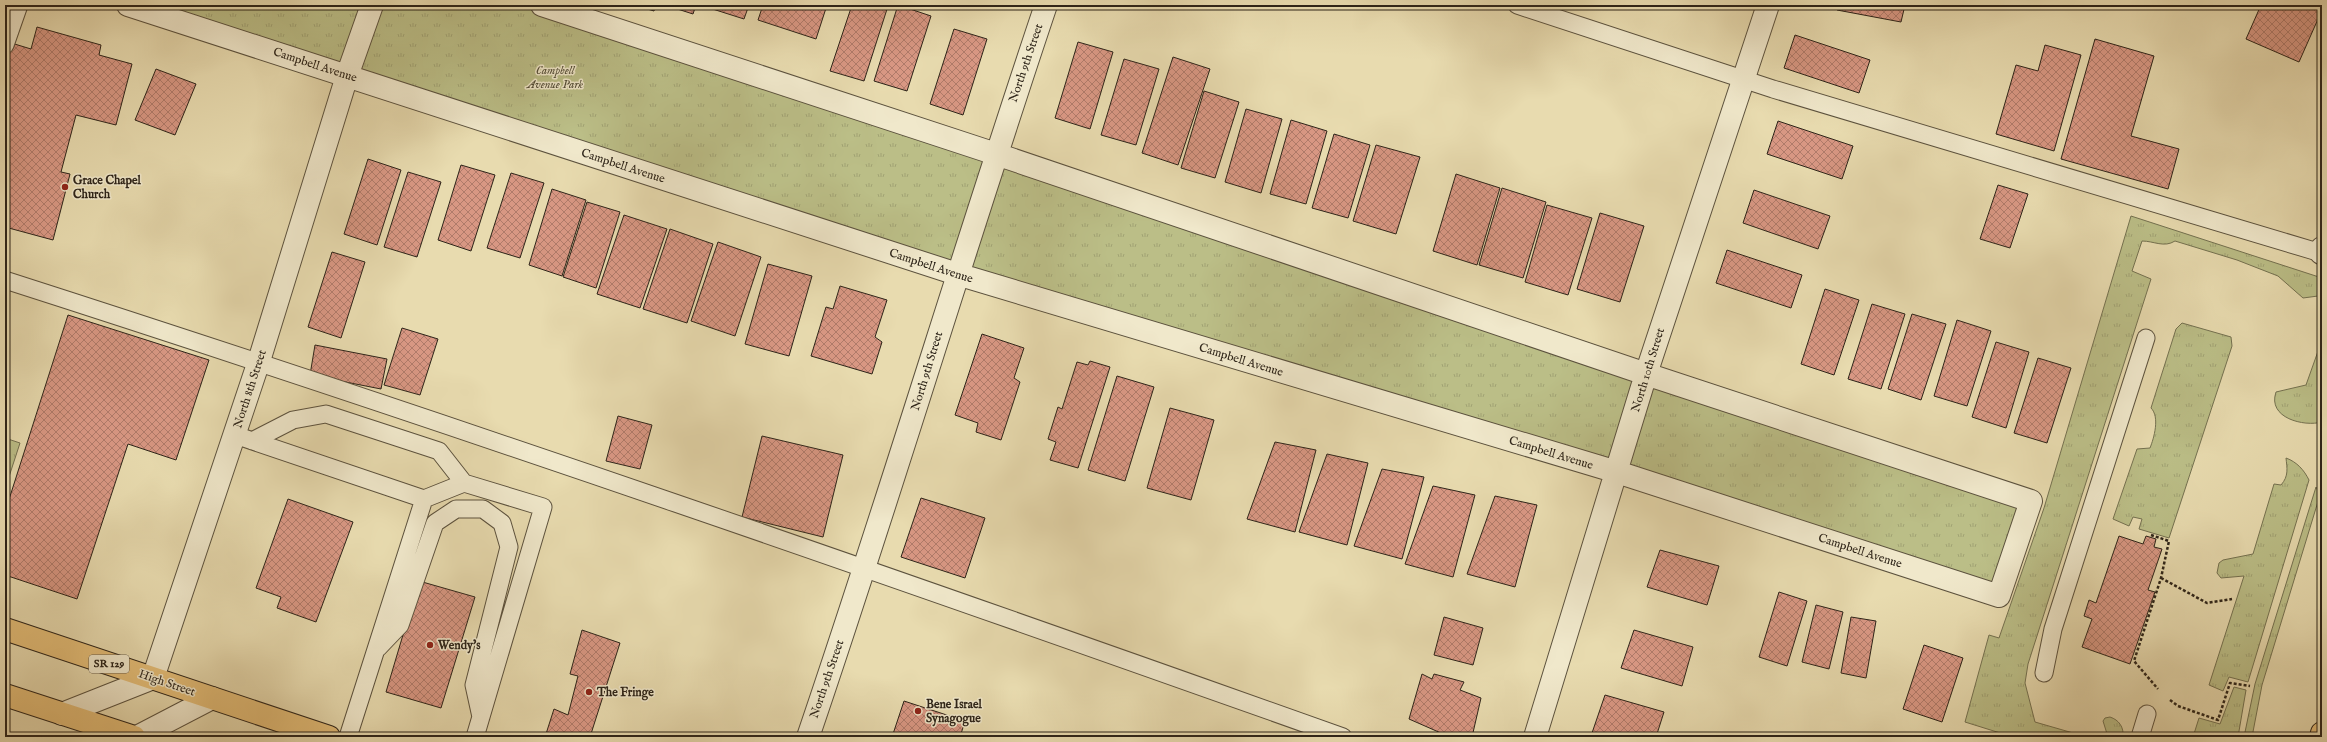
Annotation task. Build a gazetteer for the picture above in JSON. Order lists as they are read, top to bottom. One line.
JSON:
{"streets":{"highway":["SR 129","High Street"],"street":["North 9th Street","Campbell Avenue","North 10th Street","North 8th Street"]},"crossings":[["North 9th Street","Campbell Avenue"],["Campbell Avenue","North 10th Street"],["Campbell Avenue","North 8th Street"],["North 8th Street","High Street"]],"parks":["Campbell Avenue Park"],"places":["Grace Chapel Church","Wendy's","The Fringe","Bene Israel Synagogue"]}
